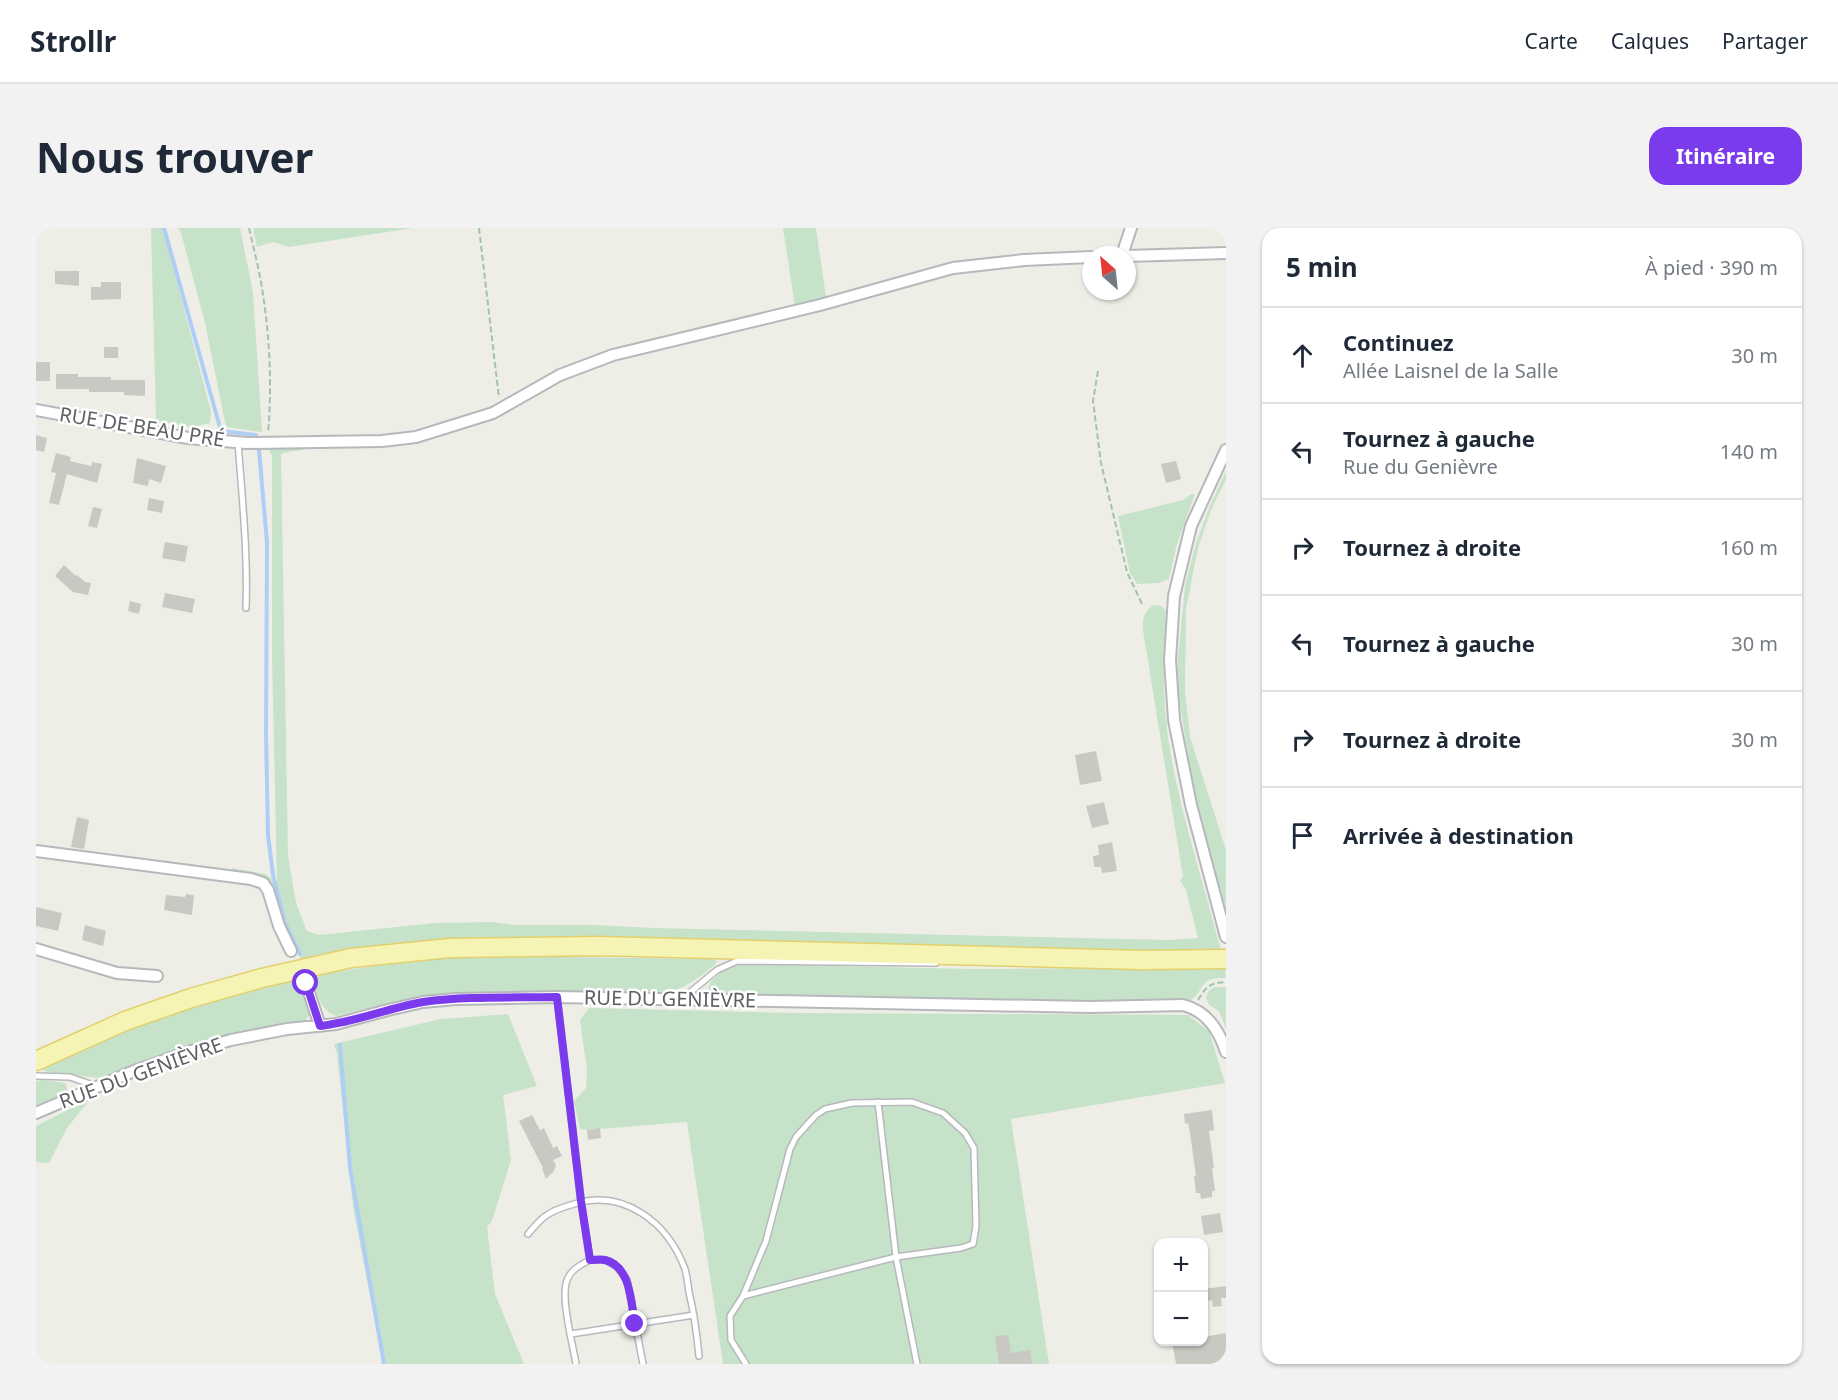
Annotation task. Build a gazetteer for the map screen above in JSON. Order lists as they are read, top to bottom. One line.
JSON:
{"streets":{"street":["RUE DE BEAU PRÉ","RUE DU GENIÈVRE"]},"north":"top left","page":{"header":"Strollr","nav":["Carte","Calques","Partager"],"buttons":"Itinéraire","title":"Nous trouver","heading":["5 min","À pied · 390 m"],"list":[["Continuez","Allée Laisnel de la Salle","30 m"],["Tournez à gauche","Rue du Genièvre","140 m"],["Tournez à droite","160 m"],["Tournez à gauche","30 m"],["Tournez à droite","30 m"],"Arrivée à destination"],"map_buttons":["+","−"]}}
